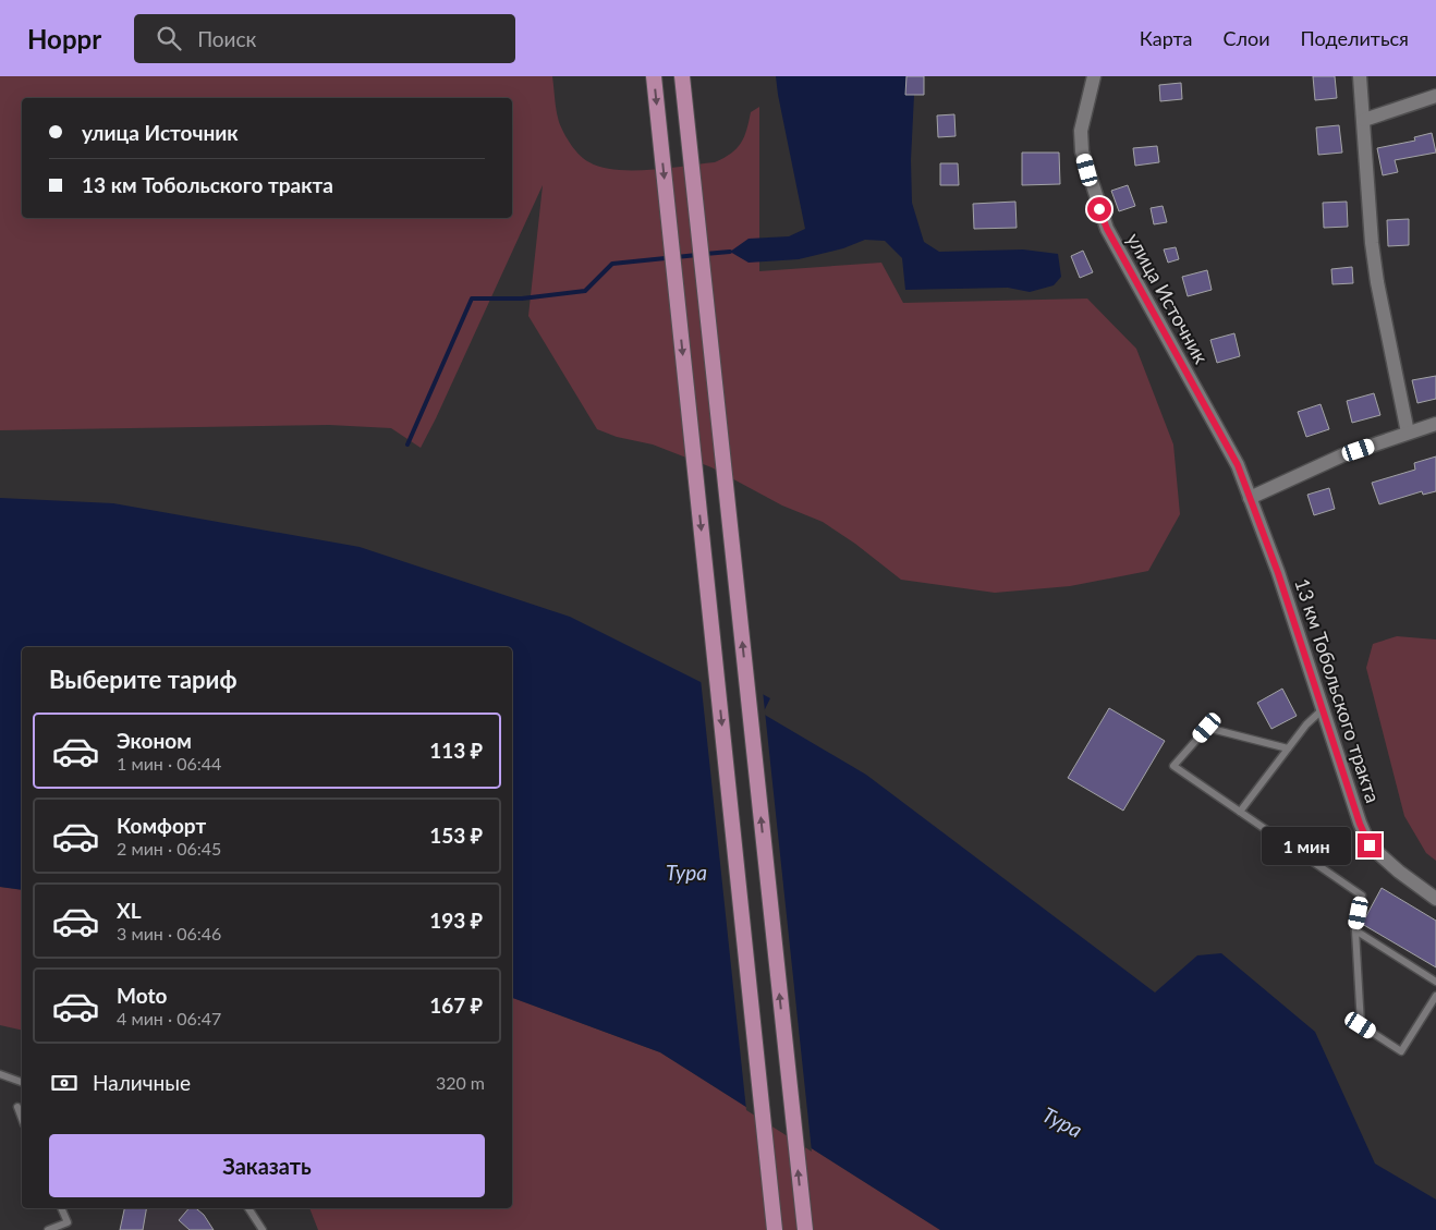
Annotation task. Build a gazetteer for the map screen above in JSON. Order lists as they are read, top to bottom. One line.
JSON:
{"streets":{"street":["улица Источник","13 км Тобольского тракта"]},"crossings":[["улица Источник","13 км Тобольского тракта"]],"water":["Тура"],"page":{"header":"Hoppr","search":"Поиск","nav":["Карта","Слои","Поделиться"],"banner":["улица Источник","13 км Тобольского тракта"],"heading":"Выберите тариф","list":[{"name":"Эконом","note":"1 мин · 06:44","value":"113 ₽"},{"name":"Комфорт","note":"2 мин · 06:45","value":"153 ₽"},{"name":"XL","note":"3 мин · 06:46","value":"193 ₽"},{"name":"Moto","note":"4 мин · 06:47","value":"167 ₽"}],"bubble":"1 мин","pay":["Наличные","320 m"],"buttons":"Заказать"}}
